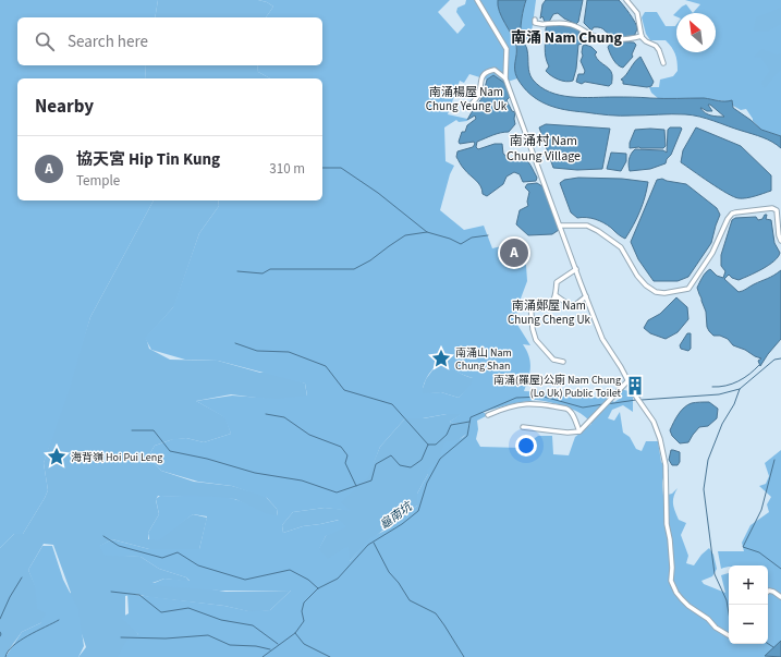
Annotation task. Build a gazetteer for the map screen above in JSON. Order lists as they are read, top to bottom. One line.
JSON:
{"districts":["南涌 Nam Chung","南涌楊屋 Nam Chung Yeung Uk","南涌村 Nam Chung Village","南涌鄭屋 Nam Chung Cheng Uk"],"water":["龜南坑"],"places":{"place":["南涌山 Nam Chung Shan","海背嶺 Hoi Pui Leng"],"building":["南涌(羅屋)公廁 Nam Chung (Lo Uk) Public Toilet"]},"north":"top left","page":{"search":"Search here","heading":"Nearby","list":[{"mark":"A","name":"協天宮 Hip Tin Kung","note":"Temple","value":"310 m"}],"pins":"A","map_buttons":["+","−"]}}
